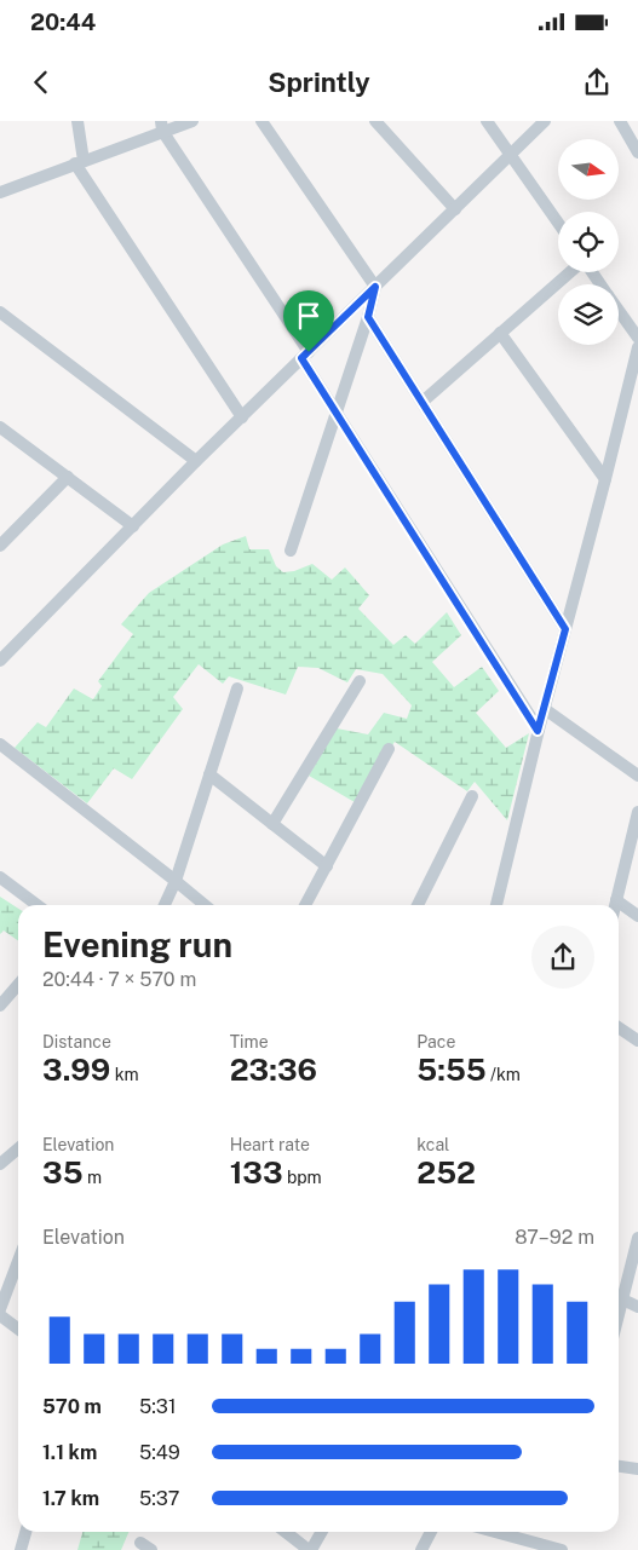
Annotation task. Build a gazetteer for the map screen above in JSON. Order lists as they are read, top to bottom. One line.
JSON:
{"north":"right","page":{"status":"20:44","header":"Sprintly","heading":["Evening run","20:44 · 7 × 570 m"],"stats":[["Distance","3.99 km"],["Time","23:36"],["Pace","5:55 /km"],["Elevation","35 m"],["Heart rate","133 bpm"],["kcal","252"]],"chart":["Elevation","87–92 m"],"list":[{"name":"570 m","note":"5:31"},{"name":"1.1 km","note":"5:49"},{"name":"1.7 km","note":"5:37"}]}}
